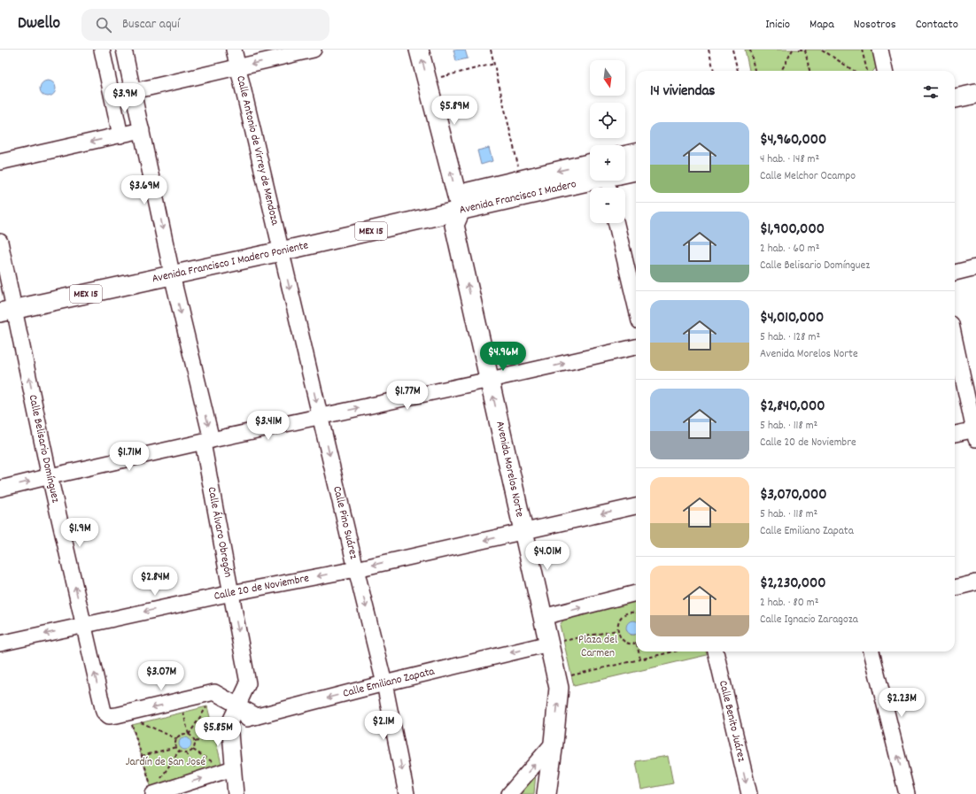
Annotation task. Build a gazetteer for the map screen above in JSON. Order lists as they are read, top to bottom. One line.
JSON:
{"streets":{"main road":["Avenida Francisco I Madero","MEX 15","Avenida Francisco I Madero Poniente","Avenida Morelos Norte"],"street":["Calle Antonio de Virrey de Mendoza","Calle Belisario Domínguez","Calle Pino Suárez","Calle Álvaro Obregón","Calle 20 de Noviembre","Calle Emiliano Zapata","Calle Benito Juárez"]},"crossings":[["Calle Antonio de Virrey de Mendoza","Avenida Francisco I Madero Poniente"],["Calle Antonio de Virrey de Mendoza","Calle Pino Suárez"],["Avenida Francisco I Madero","Avenida Francisco I Madero Poniente"],["Avenida Francisco I Madero","Avenida Morelos Norte"],["Avenida Francisco I Madero Poniente","Calle Belisario Domínguez"],["Avenida Francisco I Madero Poniente","Avenida Morelos Norte"],["Avenida Francisco I Madero Poniente","Calle Pino Suárez"],["Avenida Francisco I Madero Poniente","Calle Álvaro Obregón"],["Calle Belisario Domínguez","Calle Álvaro Obregón"],["Calle Belisario Domínguez","Calle 20 de Noviembre"],["Avenida Morelos Norte","Calle 20 de Noviembre"],["Avenida Morelos Norte","Calle Emiliano Zapata"],["Calle Pino Suárez","Calle 20 de Noviembre"],["Calle Pino Suárez","Calle Emiliano Zapata"],["Calle Álvaro Obregón","Calle 20 de Noviembre"],["Calle Álvaro Obregón","Calle Emiliano Zapata"]],"one_way":["Calle Belisario Domínguez","Avenida Morelos Norte","Calle Pino Suárez","Calle Álvaro Obregón","Calle 20 de Noviembre","Calle Emiliano Zapata","Calle Benito Juárez"],"parks":["Plaza del Carmen","Jardín de San José"],"north":"bottom","page":{"header":"Dwello","search":"Buscar aquí","nav":["Inicio","Mapa","Nosotros","Contacto"],"map_buttons":["+","−"],"heading":"14 viviendas","price":["$3.9M","$5.89M","$3.69M","$4.96M","$1.77M","$3.41M","$1.71M","$1.9M","$4.01M","$2.84M","$3.07M","$2.23M","$2.1M","$5.85M"],"list":[{"name":"$4,960,000","note":"4 hab. · 148 m² · Calle Melchor Ocampo"},{"name":"$1,900,000","note":"2 hab. · 60 m² · Calle Belisario Domínguez"},{"name":"$4,010,000","note":"5 hab. · 128 m² · Avenida Morelos Norte"},{"name":"$2,840,000","note":"5 hab. · 118 m² · Calle 20 de Noviembre"},{"name":"$3,070,000","note":"5 hab. · 118 m² · Calle Emiliano Zapata"},{"name":"$2,230,000","note":"2 hab. · 80 m² · Calle Ignacio Zaragoza"}]}}
